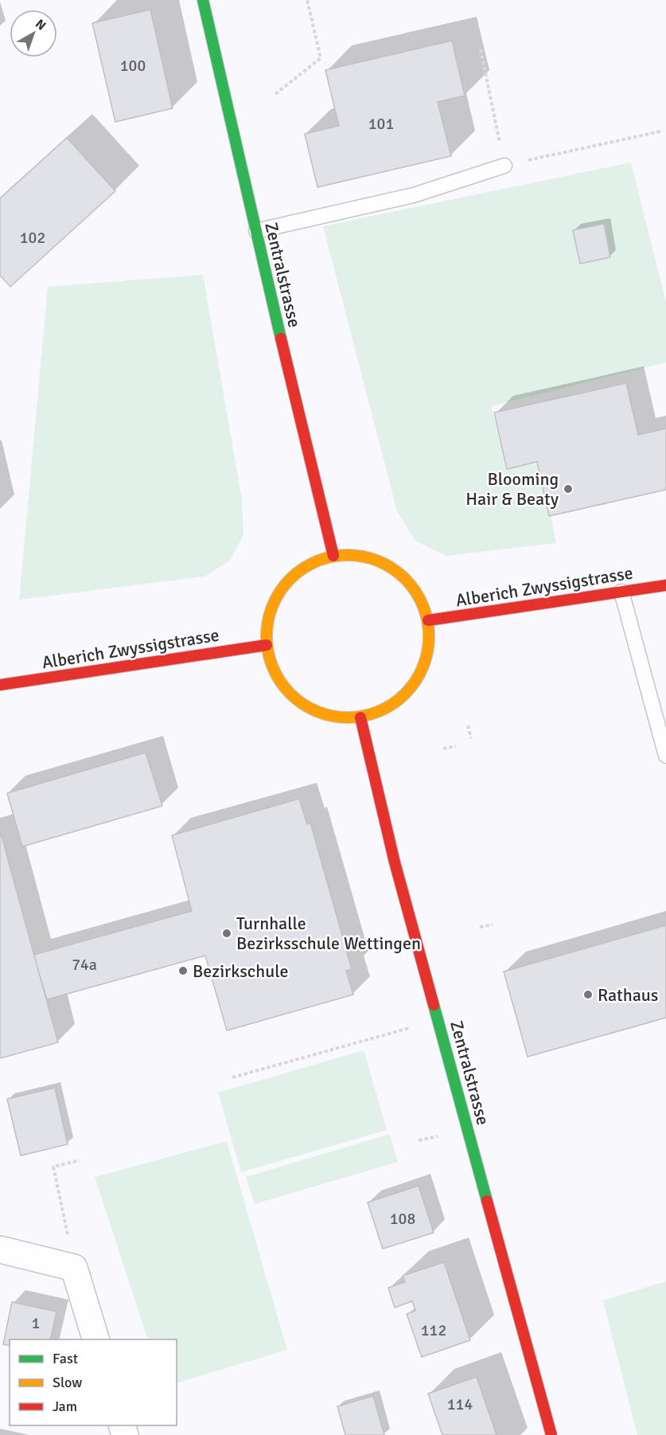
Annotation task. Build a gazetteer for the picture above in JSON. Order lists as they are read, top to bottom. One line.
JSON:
{"streets":{"street":["Zentralstrasse","Alberich Zwyssigstrasse"]},"crossings":[["Zentralstrasse","Alberich Zwyssigstrasse"]],"places":["Blooming Hair & Beaty","Turnhalle Bezirksschule Wettingen","Bezirkschule","Rathaus"],"house_numbers":["100","101","102","74a","108","1","112","114"],"legend":["Fast","Slow","Jam"],"north":"top right"}
